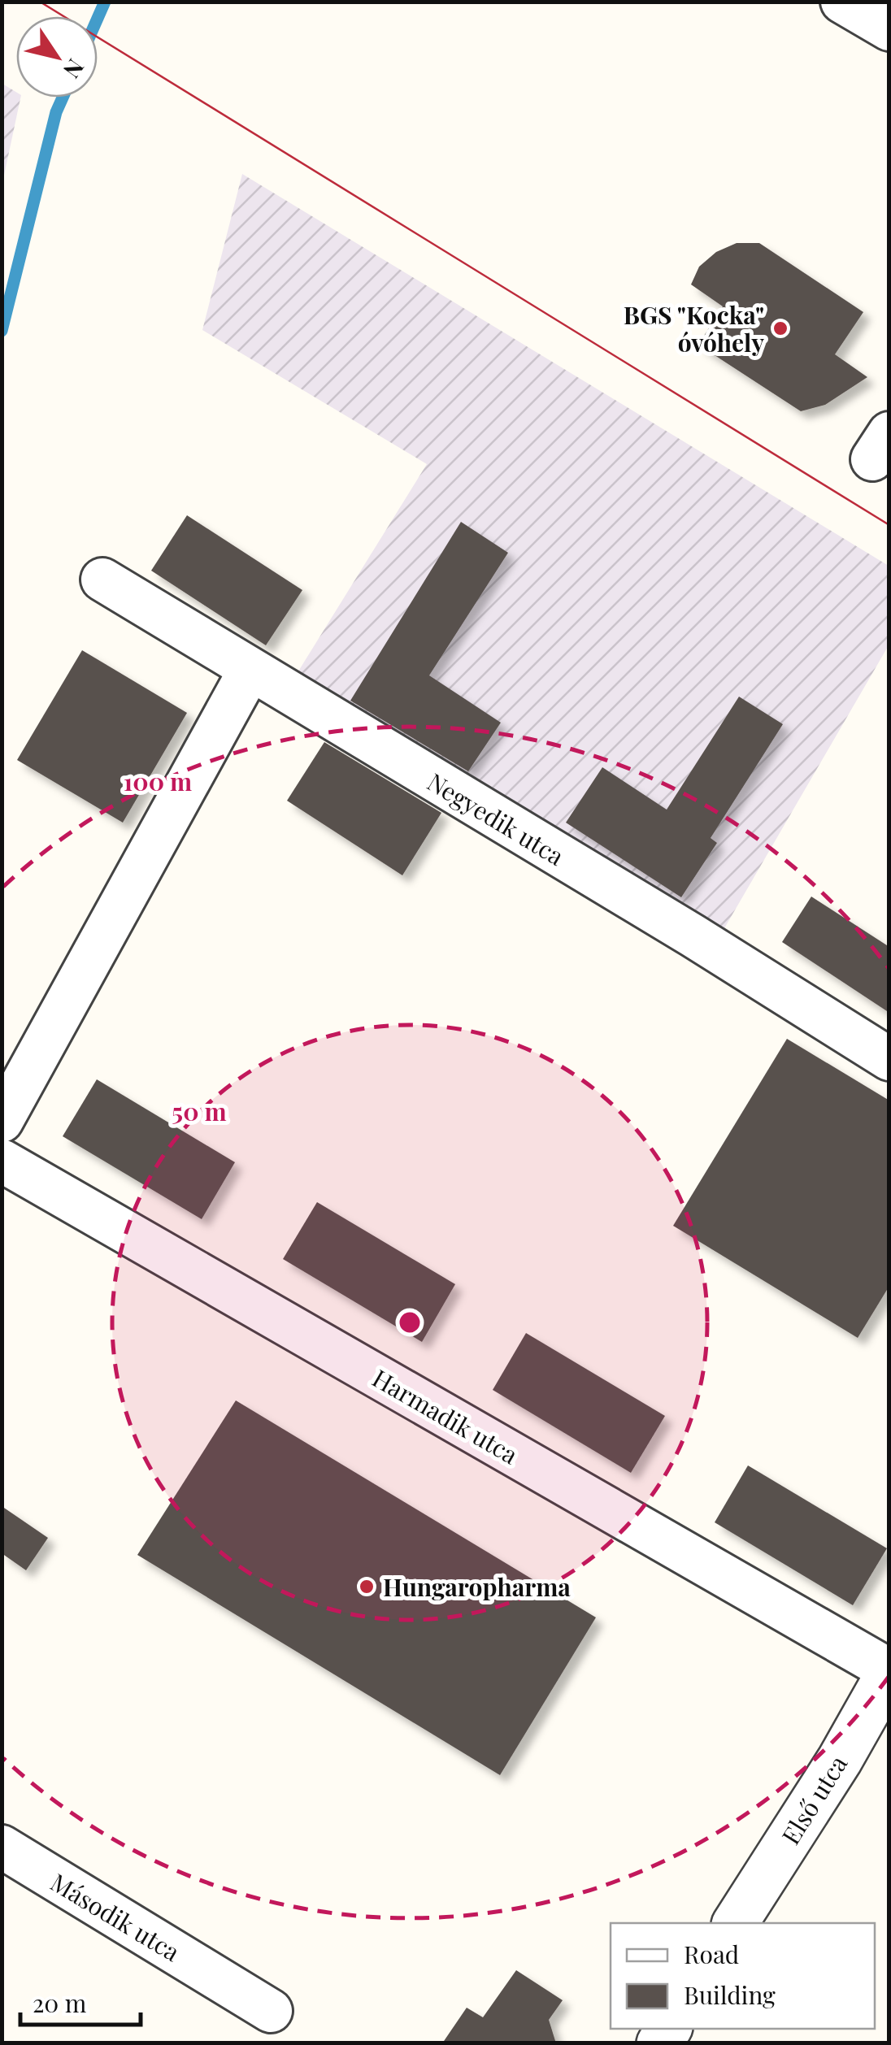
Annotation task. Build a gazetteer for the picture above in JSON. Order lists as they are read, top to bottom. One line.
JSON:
{"streets":{"street":["Negyedik utca","Harmadik utca","Első utca","Második utca"]},"crossings":[["Harmadik utca","Első utca"]],"places":["BGS \"Kocka\" óvóhely","Hungaropharma"],"legend":["Road","Building"],"scale_bar":"20 m","north":"bottom right","rings":["100 m","50 m"]}
